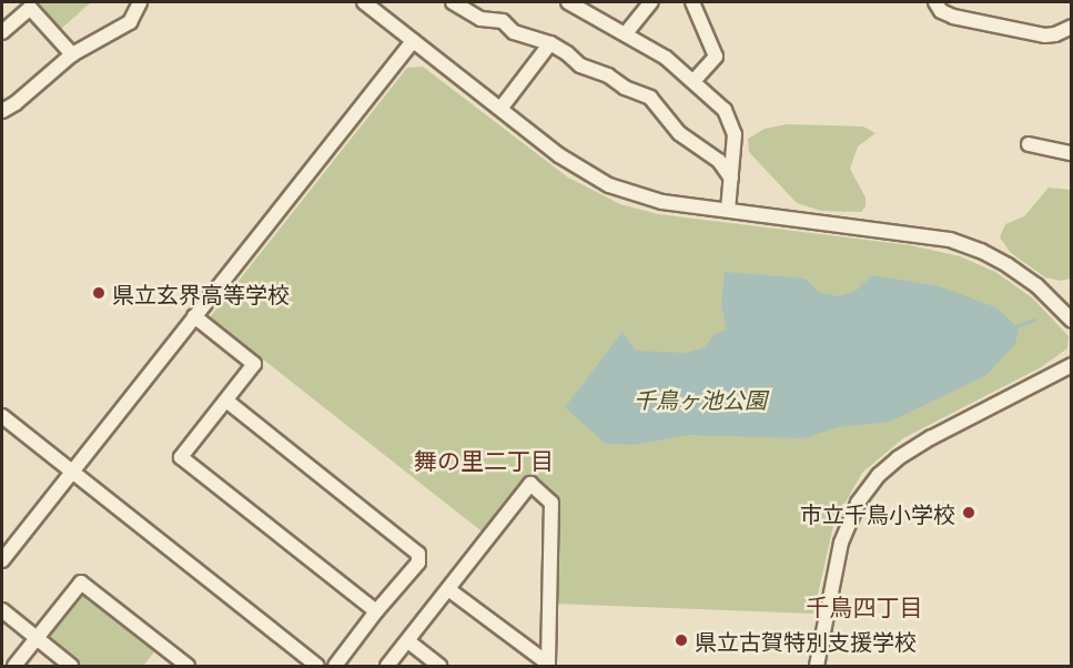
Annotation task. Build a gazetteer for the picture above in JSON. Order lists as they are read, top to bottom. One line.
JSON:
{"districts":["舞の里二丁目","千鳥四丁目"],"parks":["千鳥ヶ池公園"],"places":["県立玄界高等学校","市立千鳥小学校","県立古賀特別支援学校"]}
